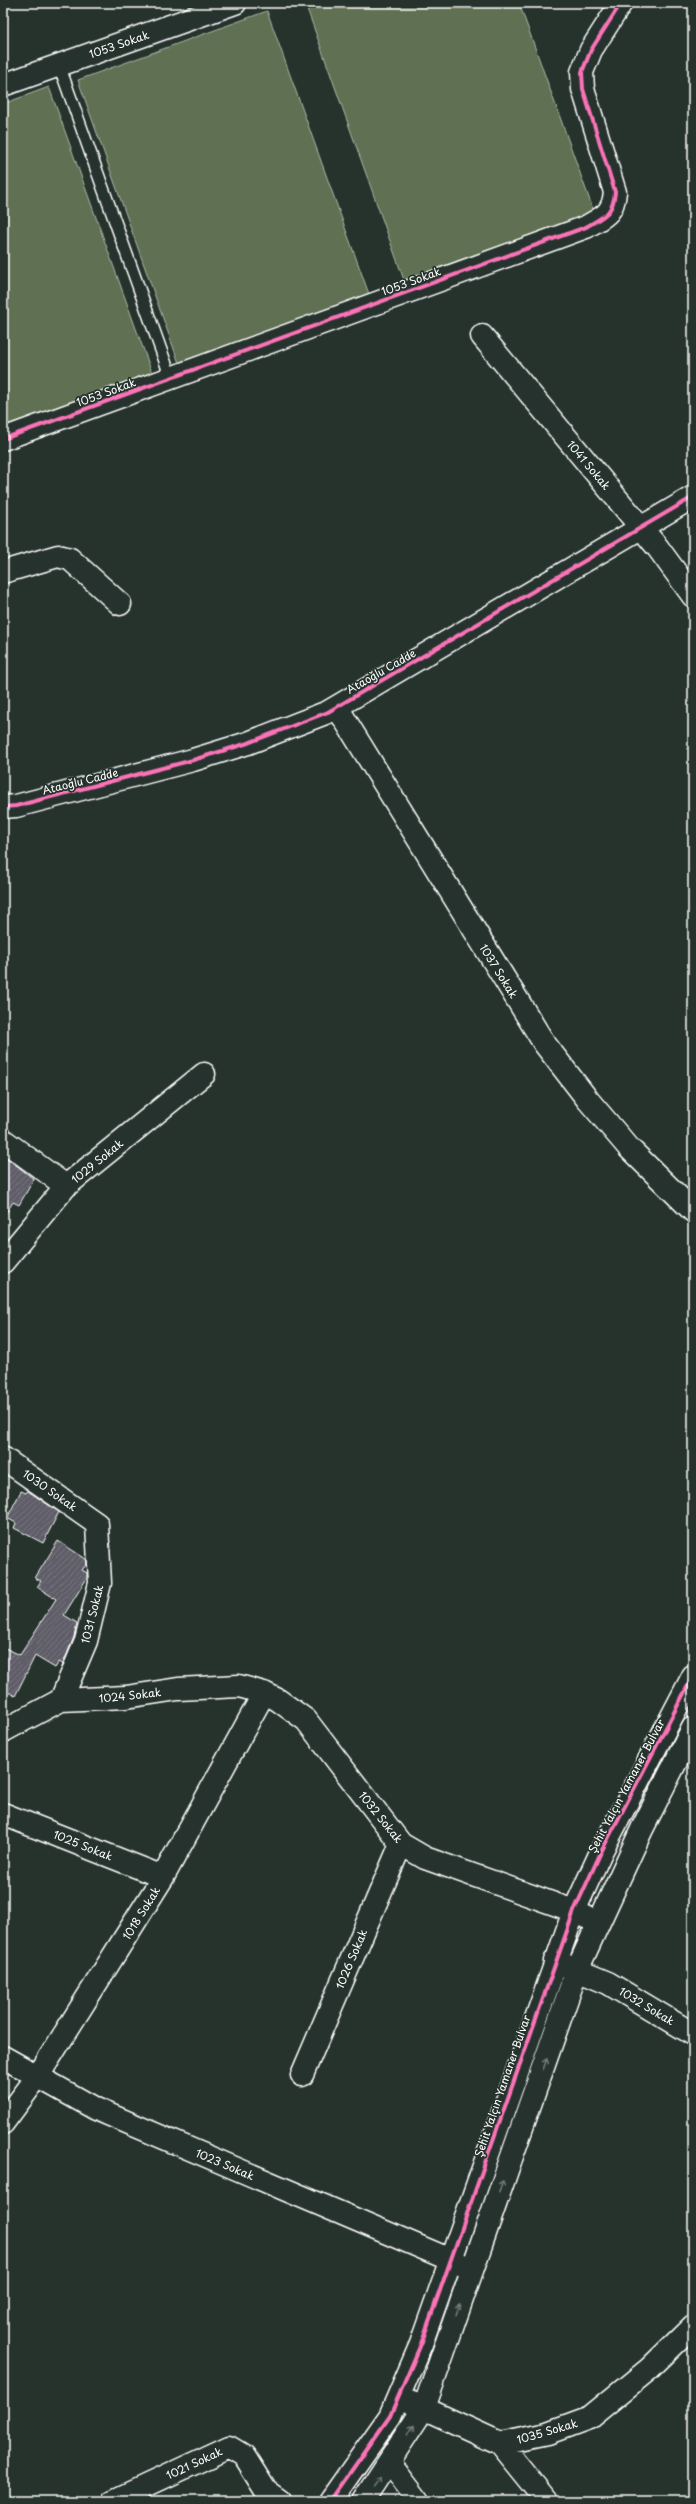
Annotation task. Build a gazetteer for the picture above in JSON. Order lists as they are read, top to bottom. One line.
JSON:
{"streets":{"street":["1053 Sokak","1041 Sokak","Ataoğlu Cadde","1037 Sokak","1029 Sokak","1030 Sokak","1031 Sokak","1024 Sokak","Şehit Yalçın Yamaner Bulvar","1032 Sokak","1025 Sokak","1018 Sokak","1026 Sokak","1023 Sokak","1035 Sokak","1021 Sokak"]},"crossings":[["1041 Sokak","Ataoğlu Cadde"],["Ataoğlu Cadde","1037 Sokak"],["1030 Sokak","1031 Sokak"],["1031 Sokak","1024 Sokak"],["1024 Sokak","1032 Sokak"],["1024 Sokak","1018 Sokak"],["Şehit Yalçın Yamaner Bulvar","1032 Sokak"],["Şehit Yalçın Yamaner Bulvar","1023 Sokak"],["1032 Sokak","1018 Sokak"],["1032 Sokak","1026 Sokak"],["1025 Sokak","1018 Sokak"],["1018 Sokak","1023 Sokak"]]}
